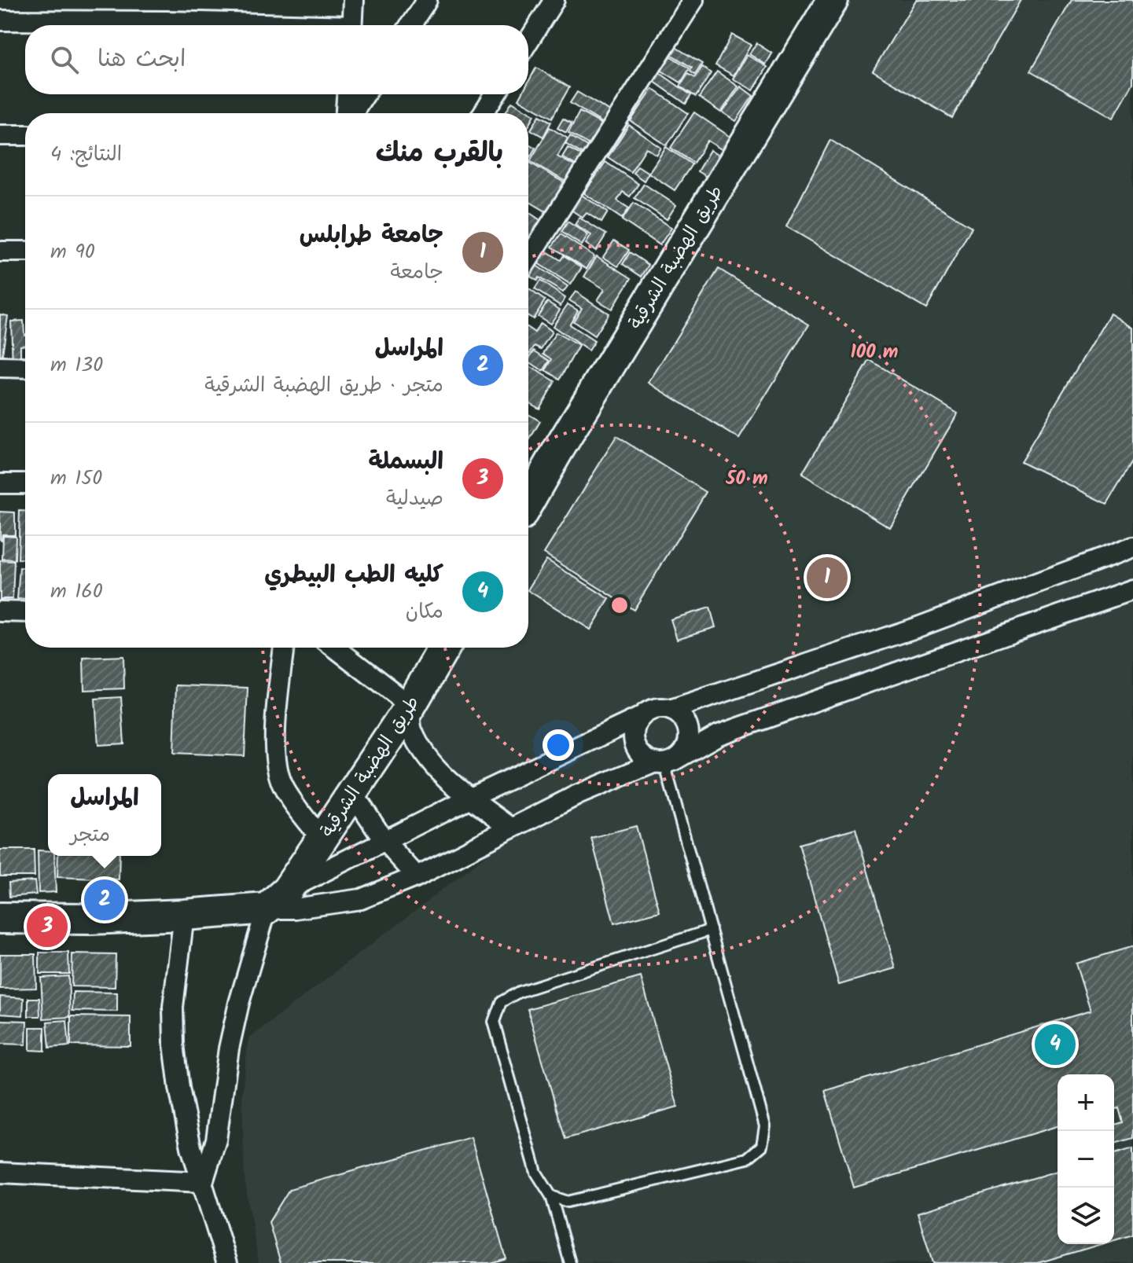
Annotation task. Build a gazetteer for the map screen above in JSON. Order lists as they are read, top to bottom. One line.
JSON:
{"streets":{"main road":["طريق الهضبة الشرقية"]},"page":{"search":"ابحث هنا","heading":["بالقرب منك","النتائج: 4"],"list":[{"mark":"1","name":"جامعة طرابلس","note":"جامعة","value":"90 m"},{"mark":"2","name":"المراسل","note":"متجر · طريق الهضبة الشرقية","value":"130 m"},{"mark":"3","name":"البسملة","note":"صيدلية","value":"150 m"},{"mark":"4","name":"كليه الطب البيطري","note":"مكان","value":"160 m"}],"pins":["1","2","3","4"],"popup":["المراسل","متجر"],"map_buttons":["+","−"]},"rings":["100 m","50 m"]}
